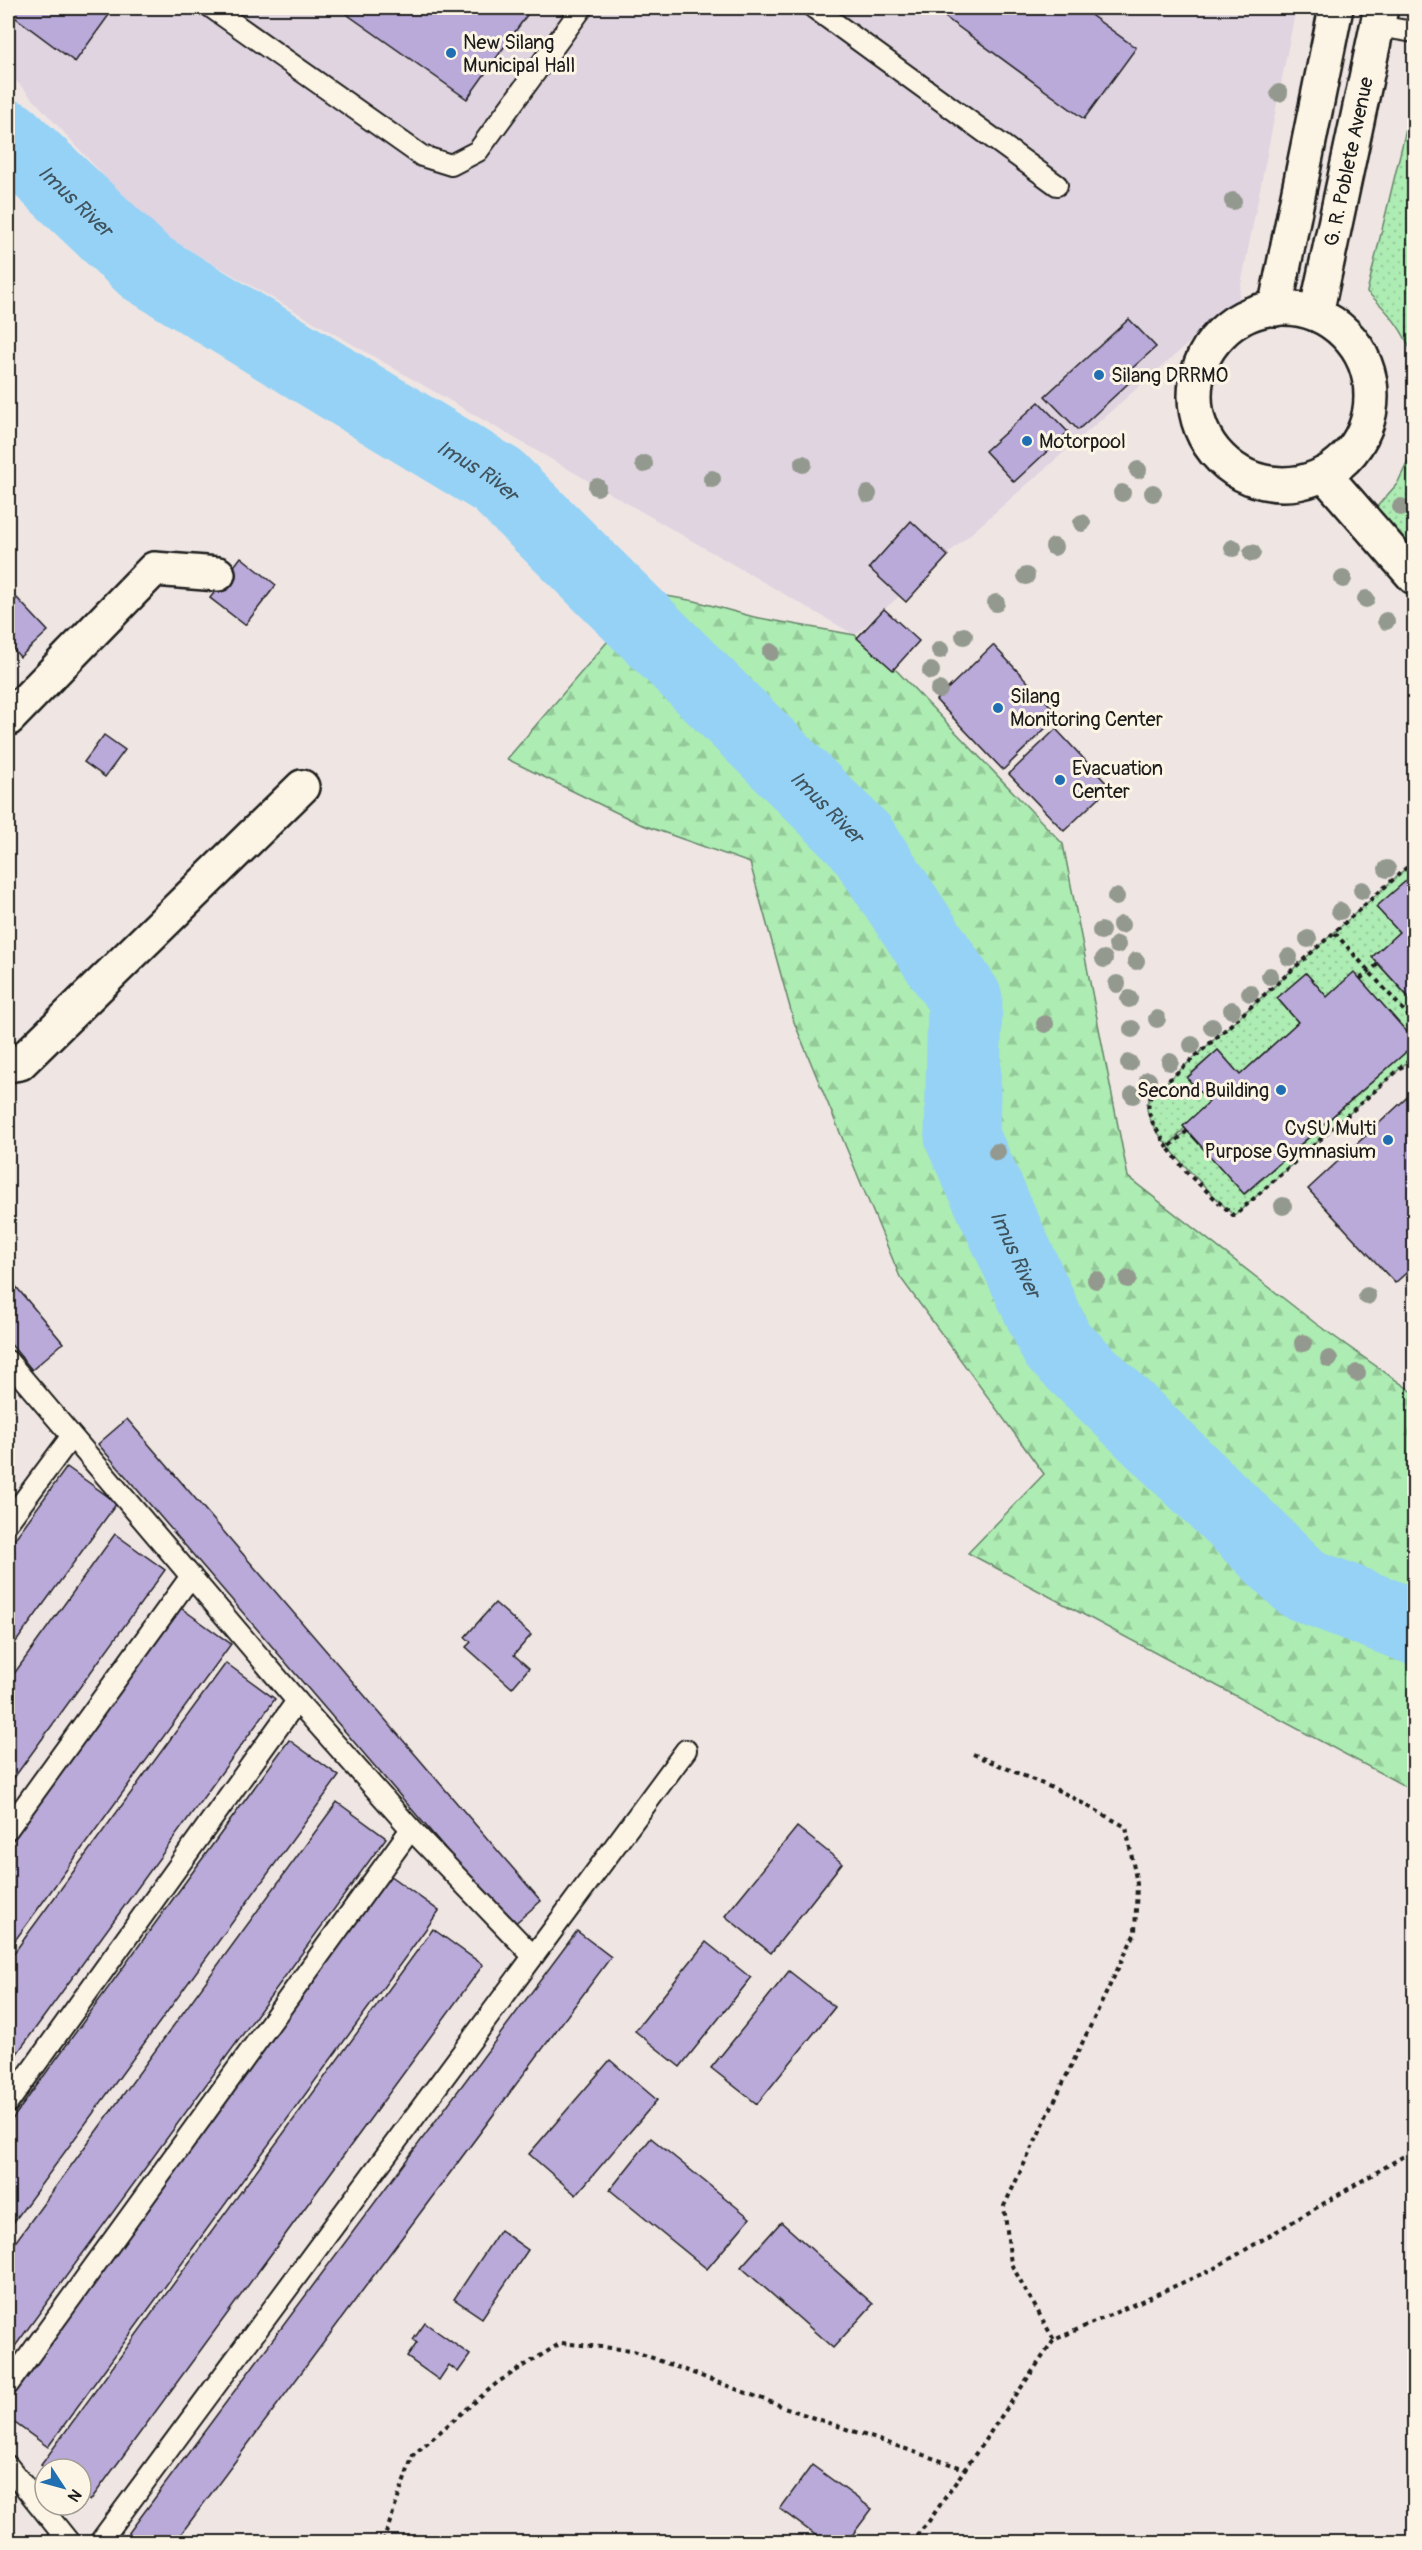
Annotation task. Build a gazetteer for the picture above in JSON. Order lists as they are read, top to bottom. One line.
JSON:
{"streets":{"street":["G. R. Poblete Avenue"]},"water":["Imus River"],"places":["New Silang Municipal Hall","Silang DRRMO","Motorpool","Silang Monitoring Center","Evacuation Center","Second Building","CvSU Multi Purpose Gymnasium"],"north":"bottom right"}
